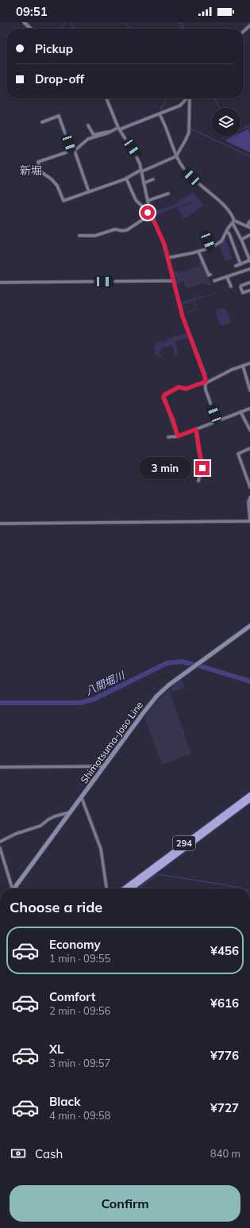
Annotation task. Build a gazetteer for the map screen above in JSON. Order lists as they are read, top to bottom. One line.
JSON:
{"streets":{"highway":["294"],"main road":["Shimotsuma-Joso Line"]},"districts":["新堀"],"water":["八間堀川"],"page":{"status":"09:51","banner":["Pickup","Drop-off"],"bubble":"3 min","heading":"Choose a ride","list":[{"name":"Economy","note":"1 min · 09:55","value":"¥456"},{"name":"Comfort","note":"2 min · 09:56","value":"¥616"},{"name":"XL","note":"3 min · 09:57","value":"¥776"},{"name":"Black","note":"4 min · 09:58","value":"¥727"}],"pay":["Cash","840 m"],"buttons":"Confirm"}}
